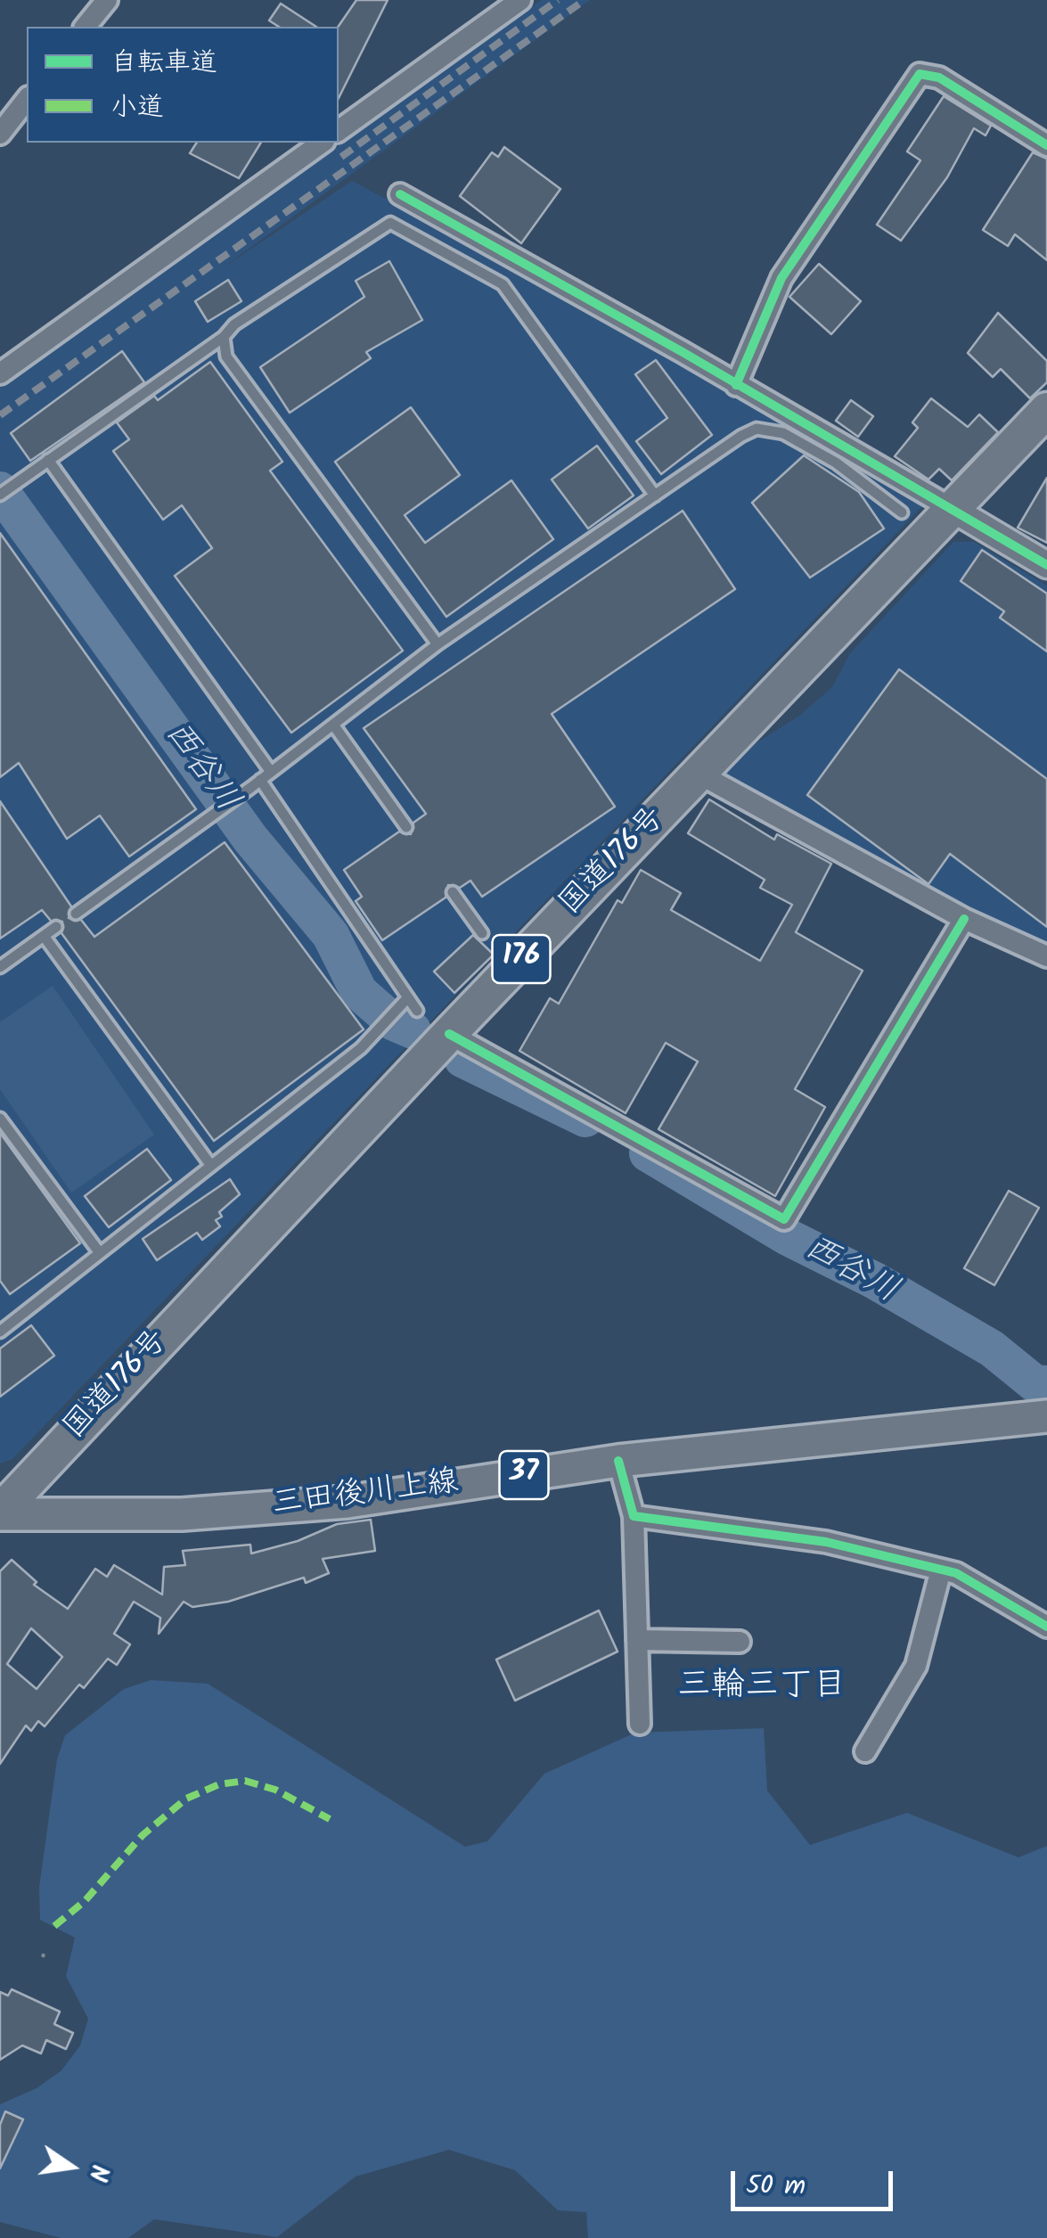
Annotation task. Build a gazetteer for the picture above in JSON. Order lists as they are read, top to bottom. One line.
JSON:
{"streets":{"highway":["国道176号","176"],"main road":["37","三田後川上線"]},"crossings":[["国道176号","三田後川上線"]],"districts":["三輪三丁目"],"water":["西谷川"],"legend":["自転車道","小道"],"scale_bar":"50 m","north":"right"}
